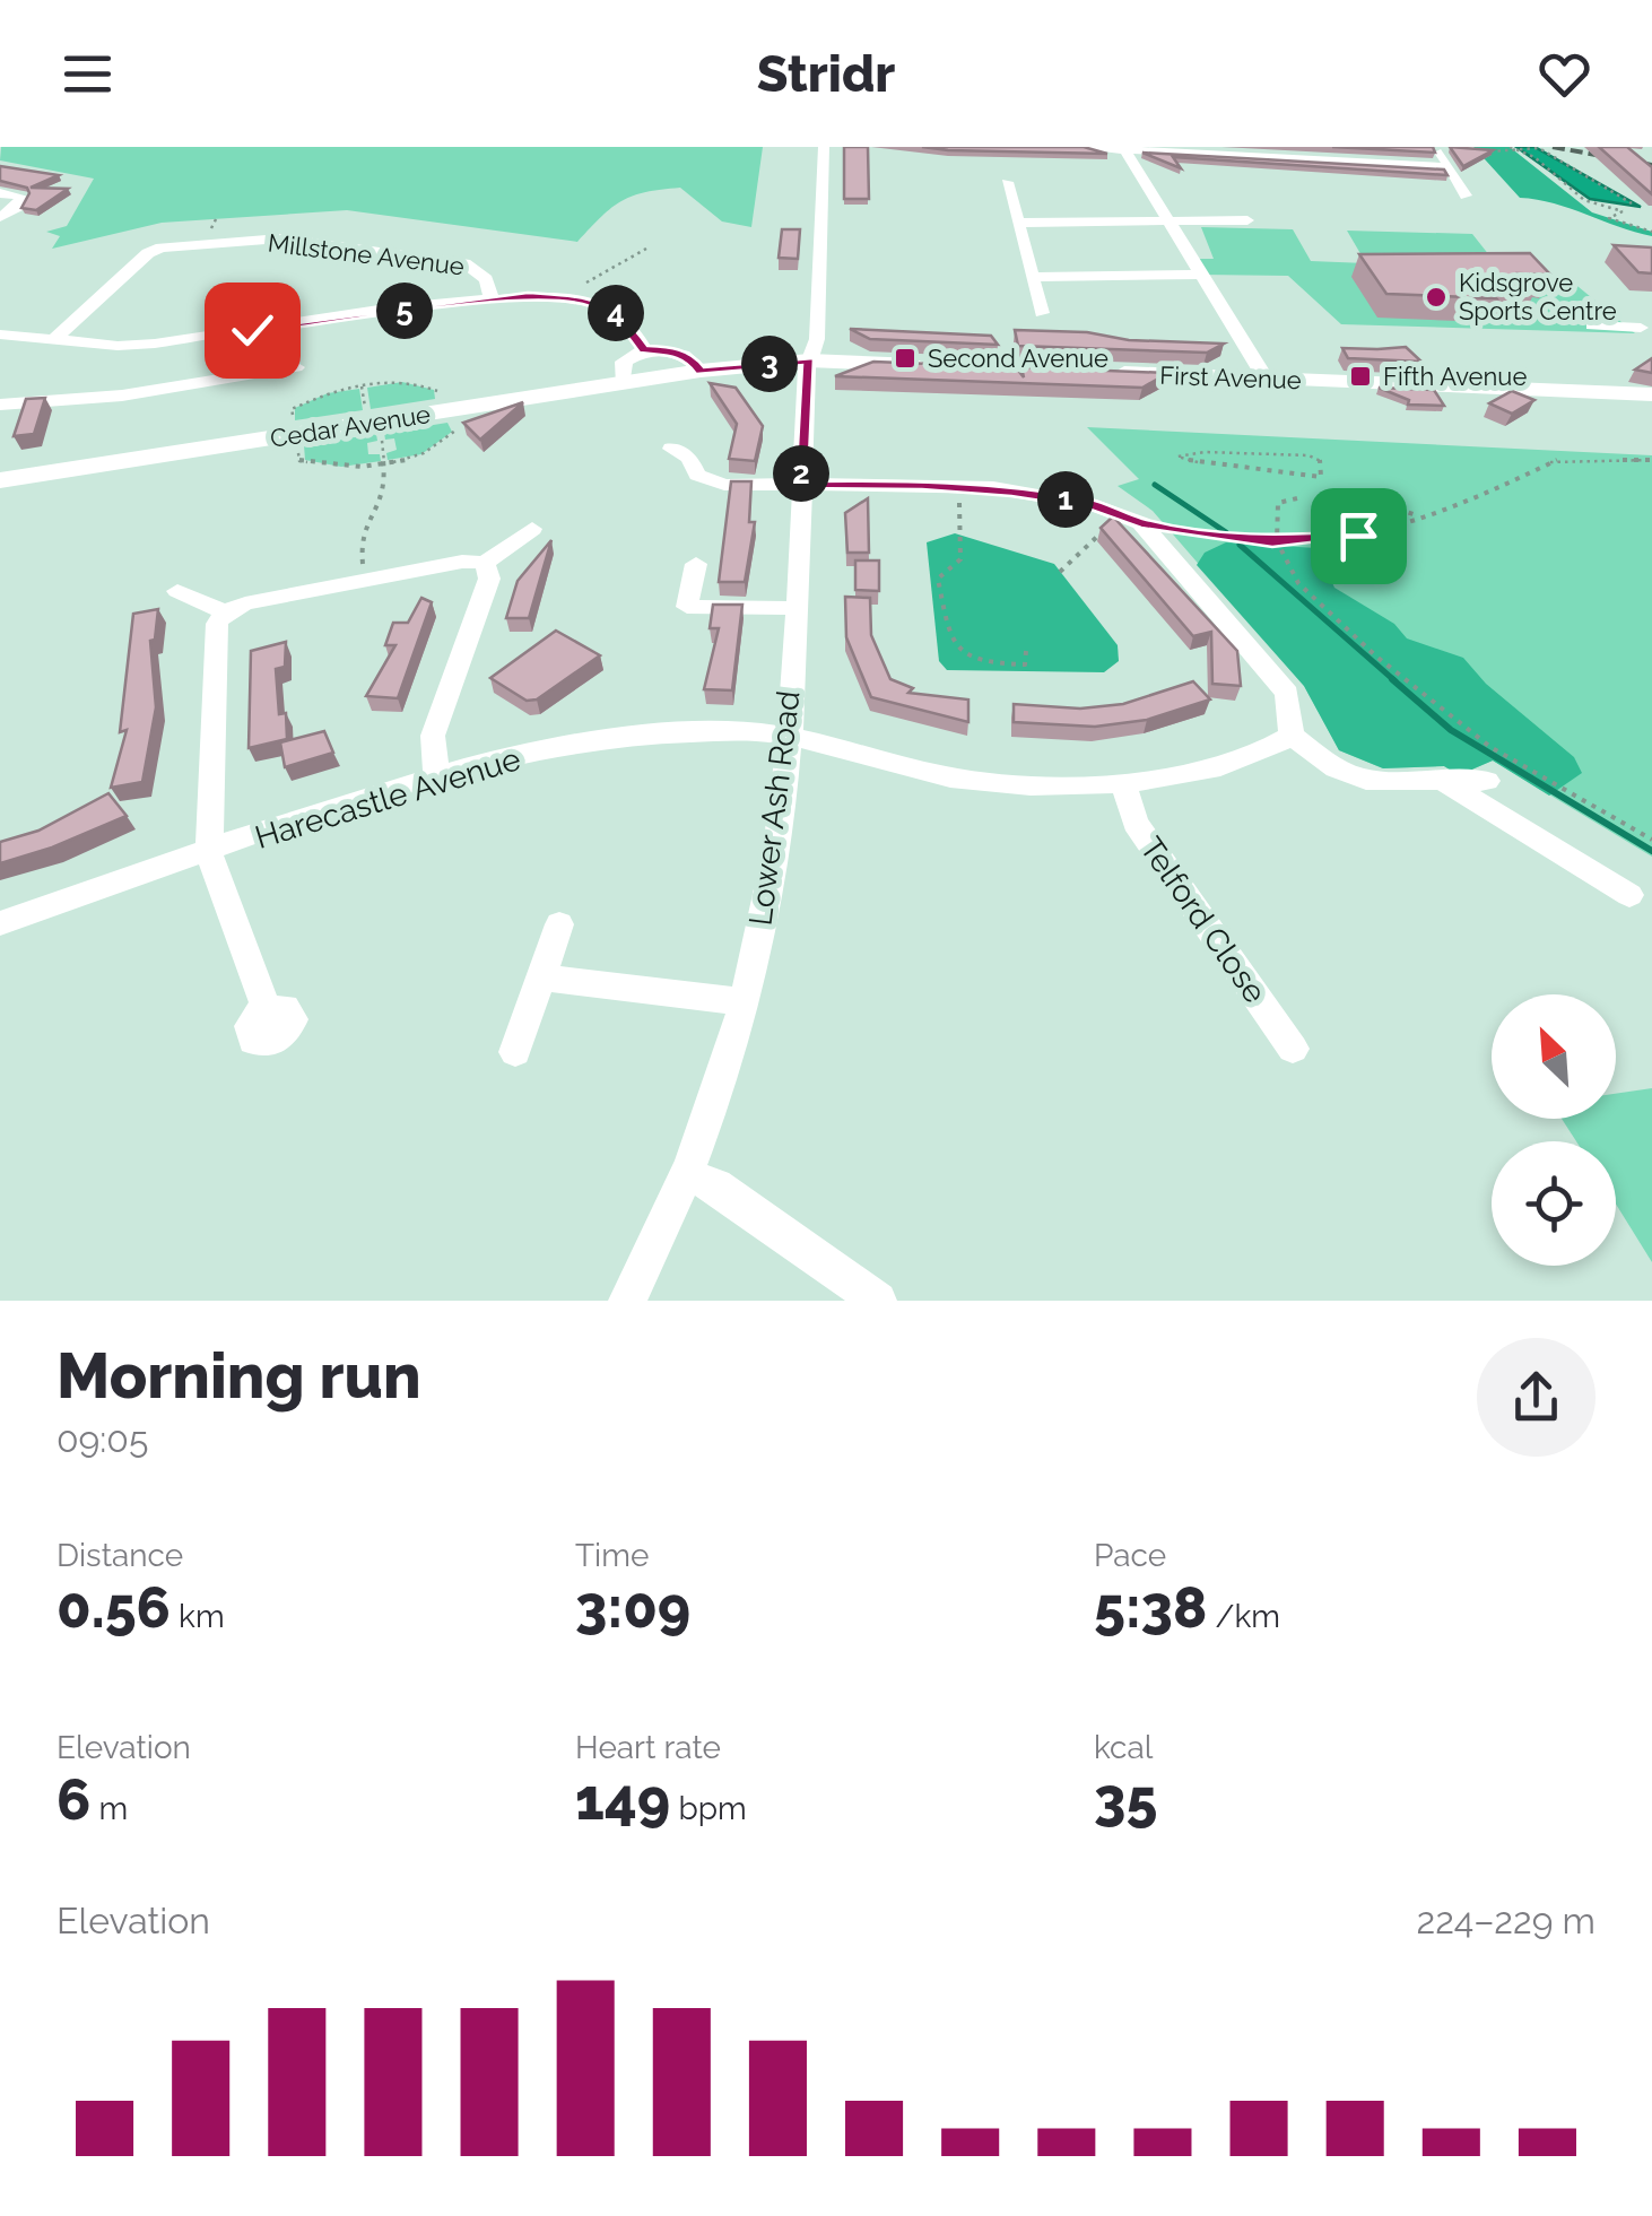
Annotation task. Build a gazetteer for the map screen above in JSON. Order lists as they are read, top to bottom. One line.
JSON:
{"streets":{"main road":["First Avenue","Cedar Avenue"],"street":["Millstone Avenue","Harecastle Avenue","Lower Ash Road","Telford Close"]},"crossings":[["Cedar Avenue","Lower Ash Road"],["Harecastle Avenue","Lower Ash Road"],["Harecastle Avenue","Telford Close"]],"places":{"other":["Kidsgrove Sports Centre"],"transit":["Second Avenue","Fifth Avenue"]},"north":"top left","page":{"header":"Stridr","pins":["5","4","3","2","1"],"heading":["Morning run","09:05"],"stats":[["Distance","0.56 km"],["Time","3:09"],["Pace","5:38 /km"],["Elevation","6 m"],["Heart rate","149 bpm"],["kcal","35"]],"chart":["Elevation","224–229 m"]}}
